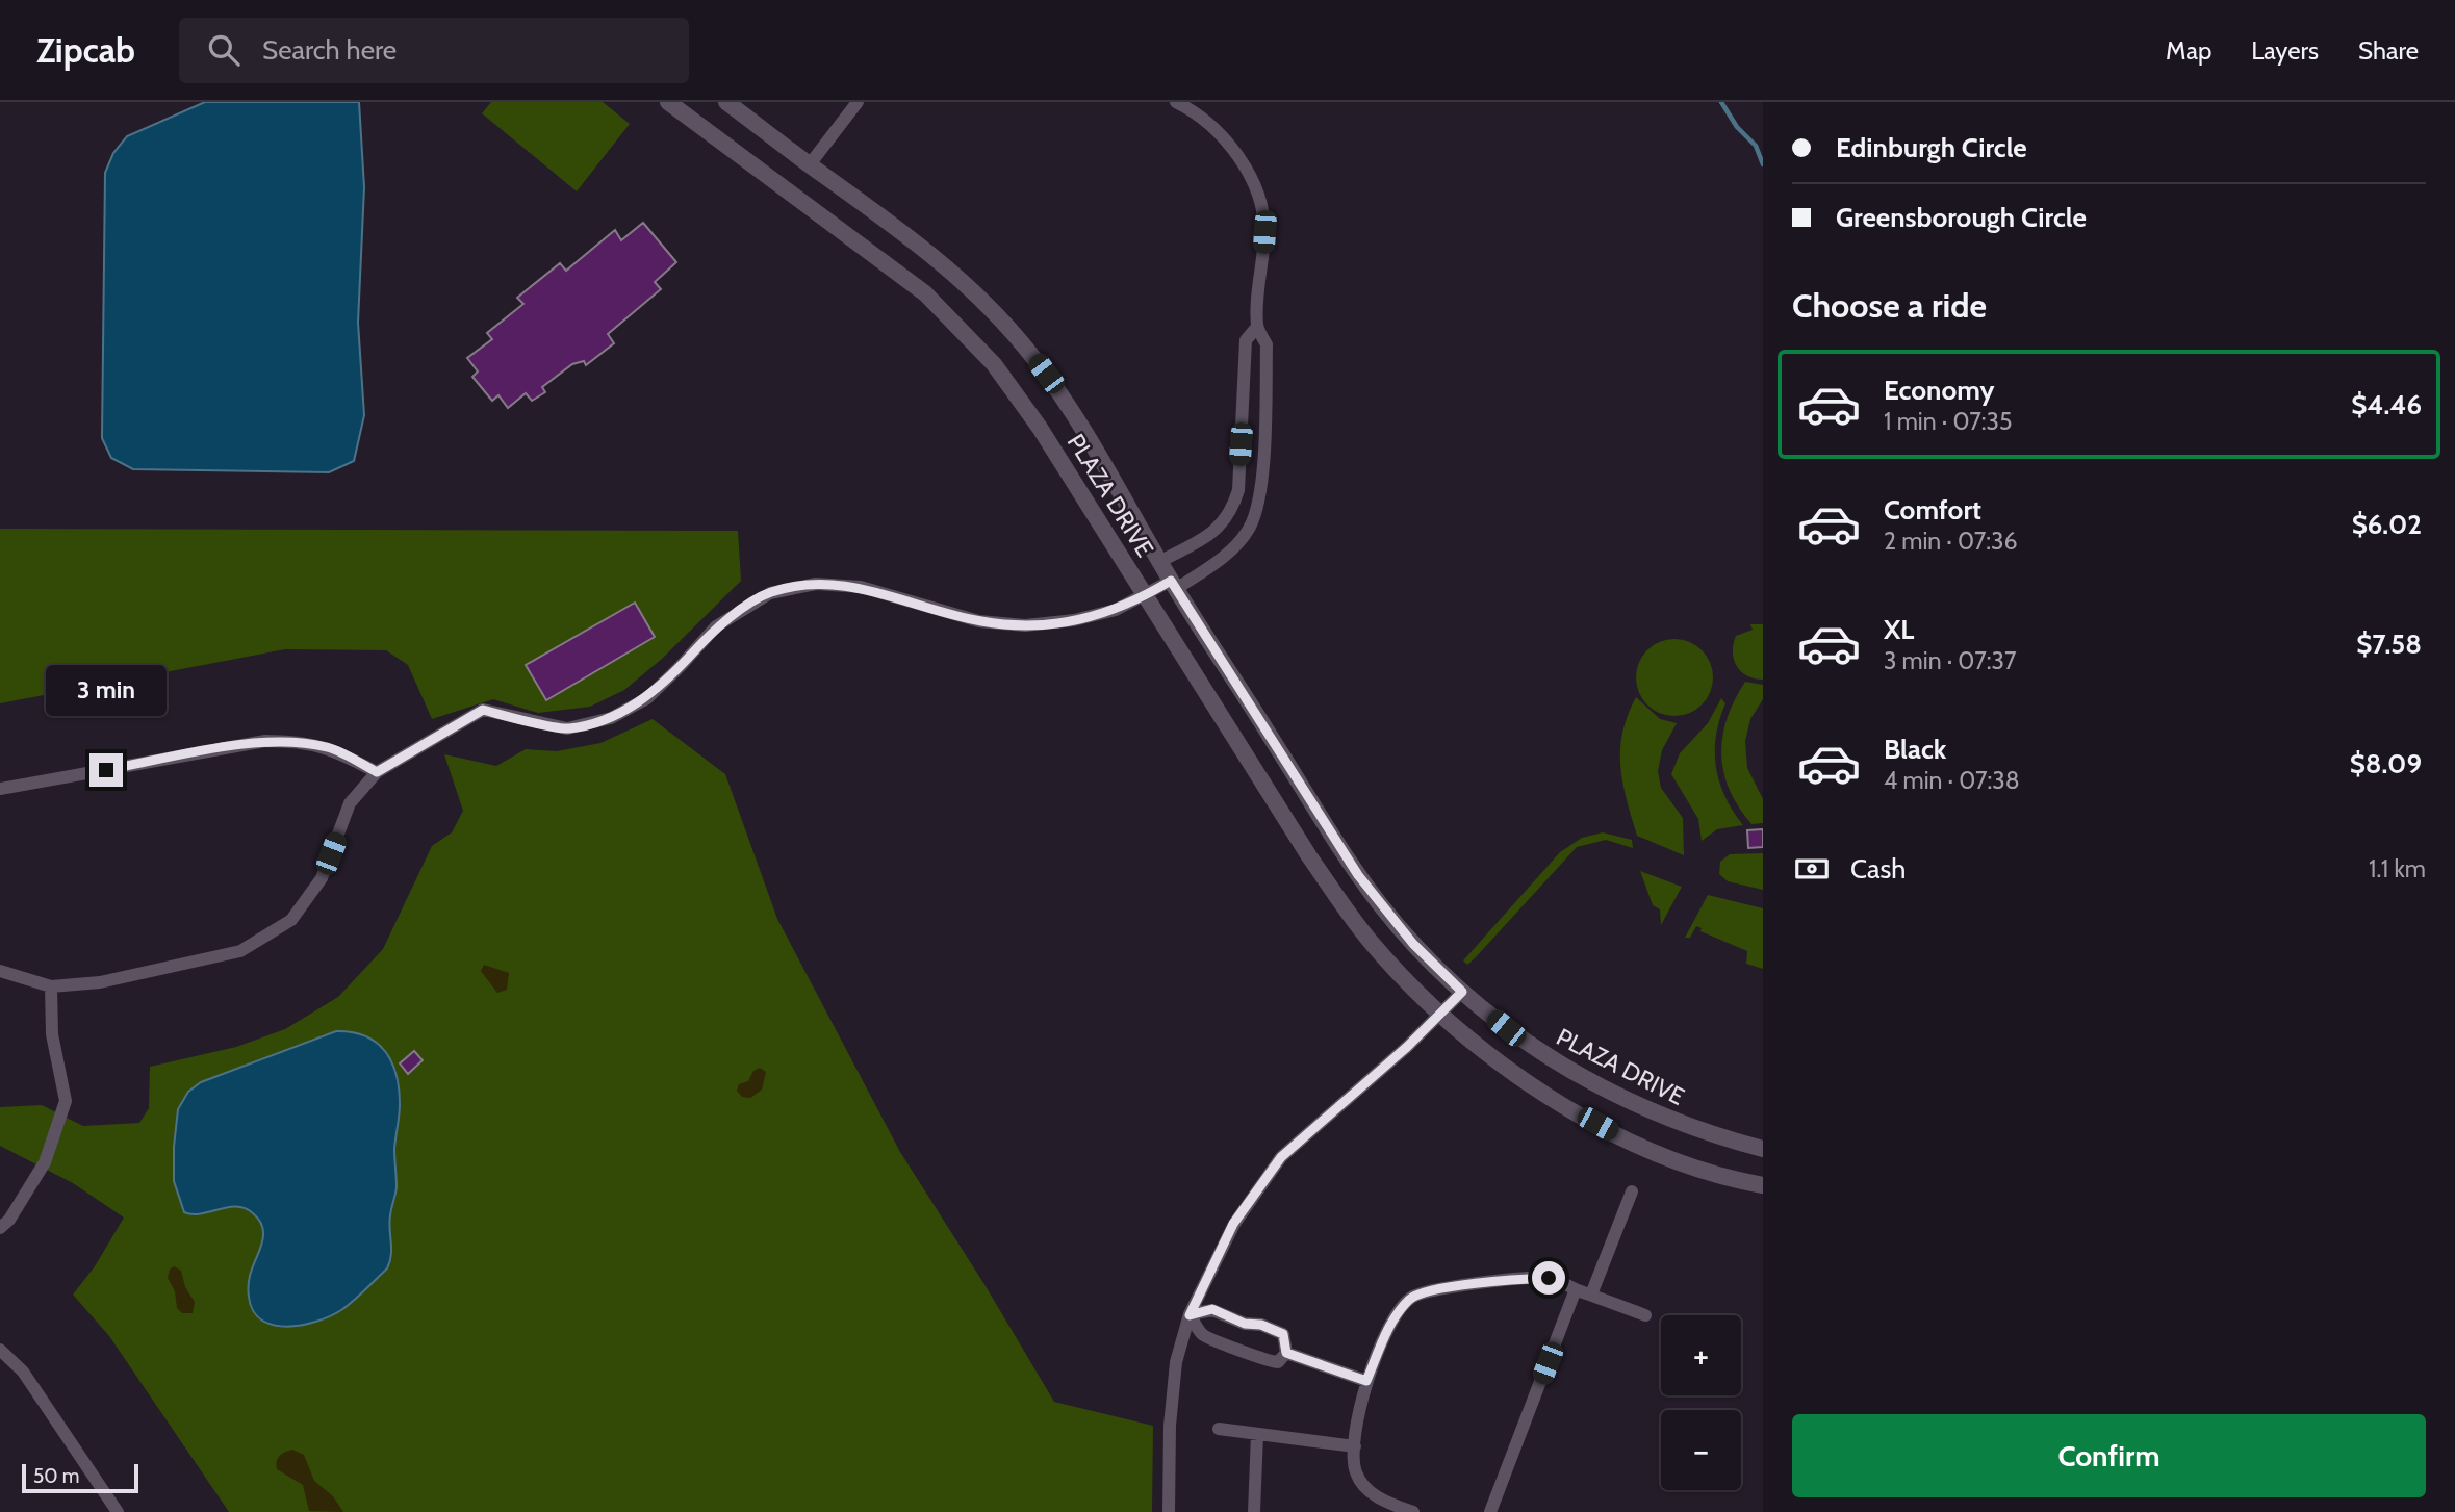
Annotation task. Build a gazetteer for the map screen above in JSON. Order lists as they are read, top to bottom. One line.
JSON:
{"streets":{"street":["PLAZA DRIVE"]},"scale_bar":"50 m","page":{"header":"Zipcab","search":"Search here","nav":["Map","Layers","Share"],"banner":["Edinburgh Circle","Greensborough Circle"],"heading":"Choose a ride","list":[{"name":"Economy","note":"1 min · 07:35","value":"$4.46"},{"name":"Comfort","note":"2 min · 07:36","value":"$6.02"},{"name":"XL","note":"3 min · 07:37","value":"$7.58"},{"name":"Black","note":"4 min · 07:38","value":"$8.09"}],"bubble":"3 min","pay":["Cash","1.1 km"],"map_buttons":["+","−"],"buttons":"Confirm","scale":"50 m"}}
